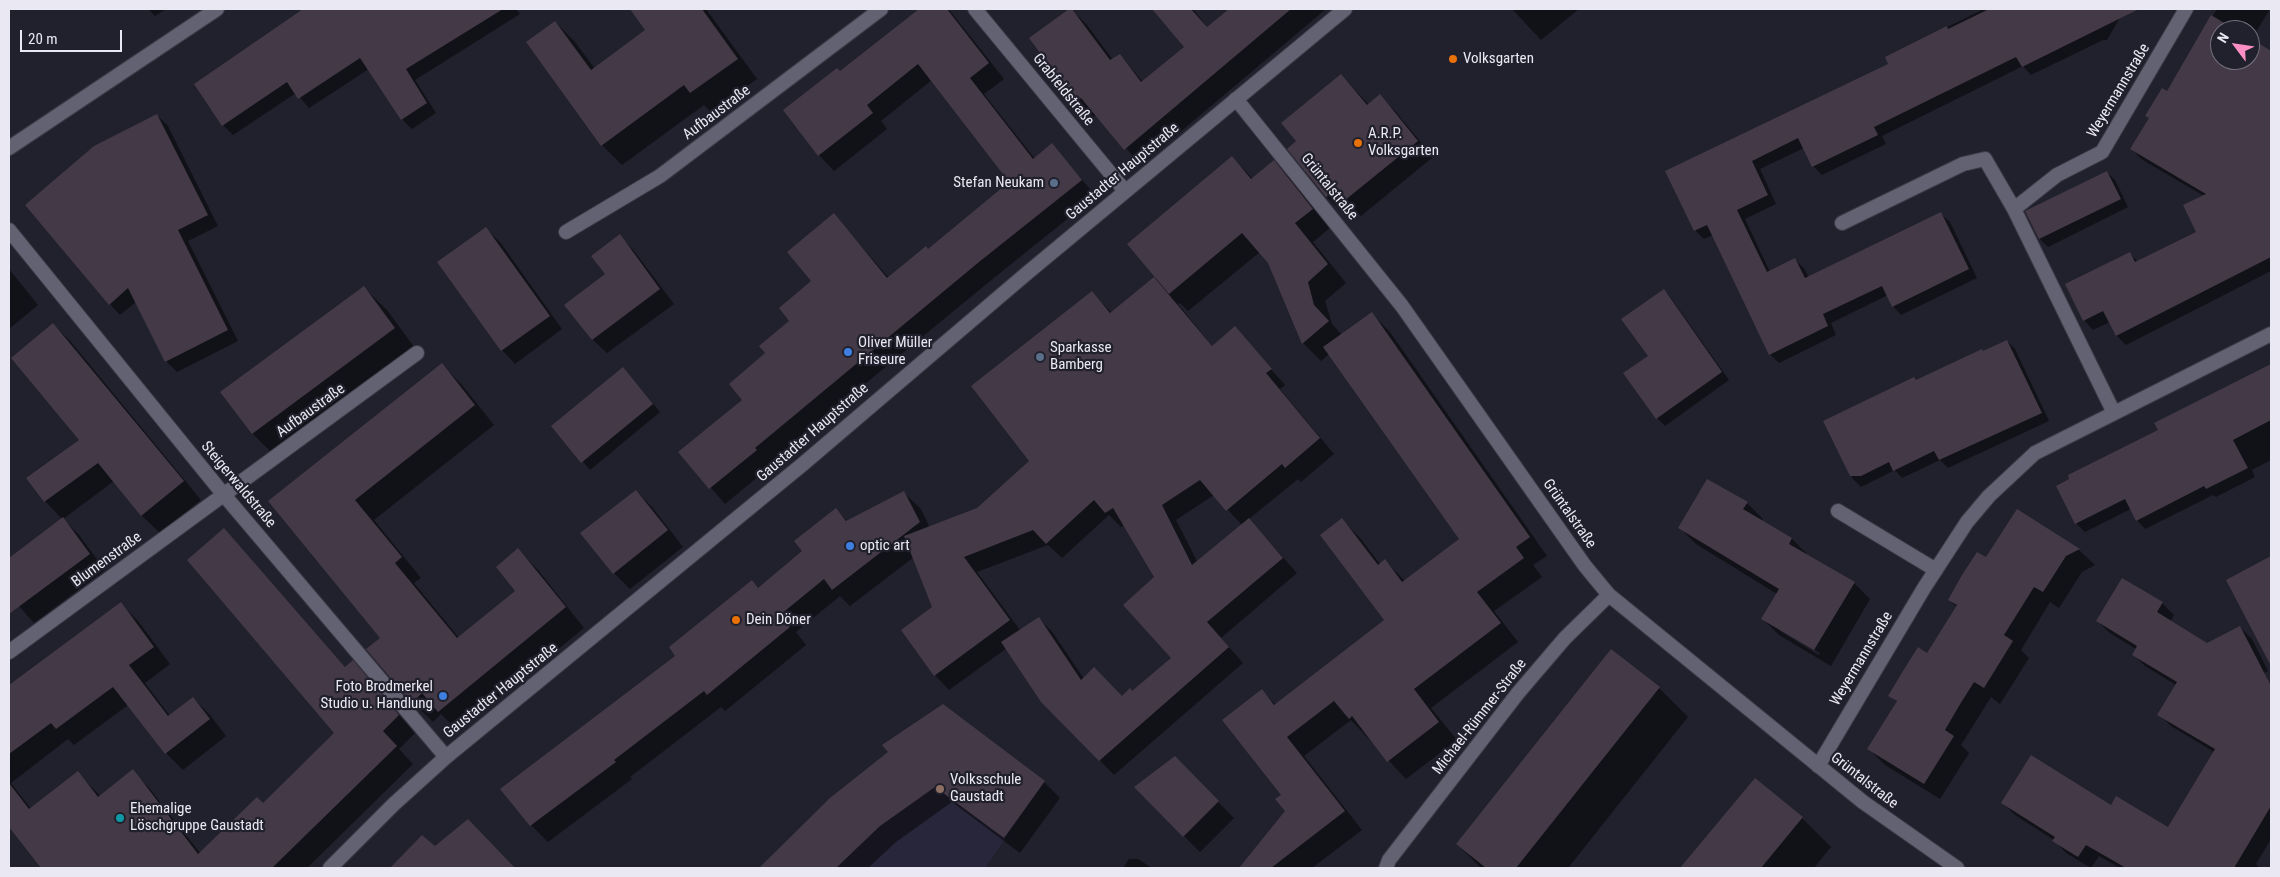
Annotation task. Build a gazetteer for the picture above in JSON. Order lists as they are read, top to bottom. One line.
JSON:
{"streets":{"street":["Grabfeldstraße","Weyermannstraße","Aufbaustraße","Gaustadter Hauptstraße","Grüntalstraße","Steigerwaldstraße","Blumenstraße","Michael-Rümmer-Straße"]},"crossings":[["Grabfeldstraße","Gaustadter Hauptstraße"],["Weyermannstraße","Grüntalstraße"],["Aufbaustraße","Steigerwaldstraße"],["Aufbaustraße","Blumenstraße"],["Gaustadter Hauptstraße","Grüntalstraße"],["Gaustadter Hauptstraße","Steigerwaldstraße"],["Grüntalstraße","Michael-Rümmer-Straße"],["Steigerwaldstraße","Blumenstraße"]],"places":["Volksgarten","A.R.P. Volksgarten","Stefan Neukam","Oliver Müller Friseure","Sparkasse Bamberg","optic art","Dein Döner","Foto Brodmerkel Studio u. Handlung","Volksschule Gaustadt","Ehemalige Löschgruppe Gaustadt"],"scale_bar":"20 m","north":"top left"}
